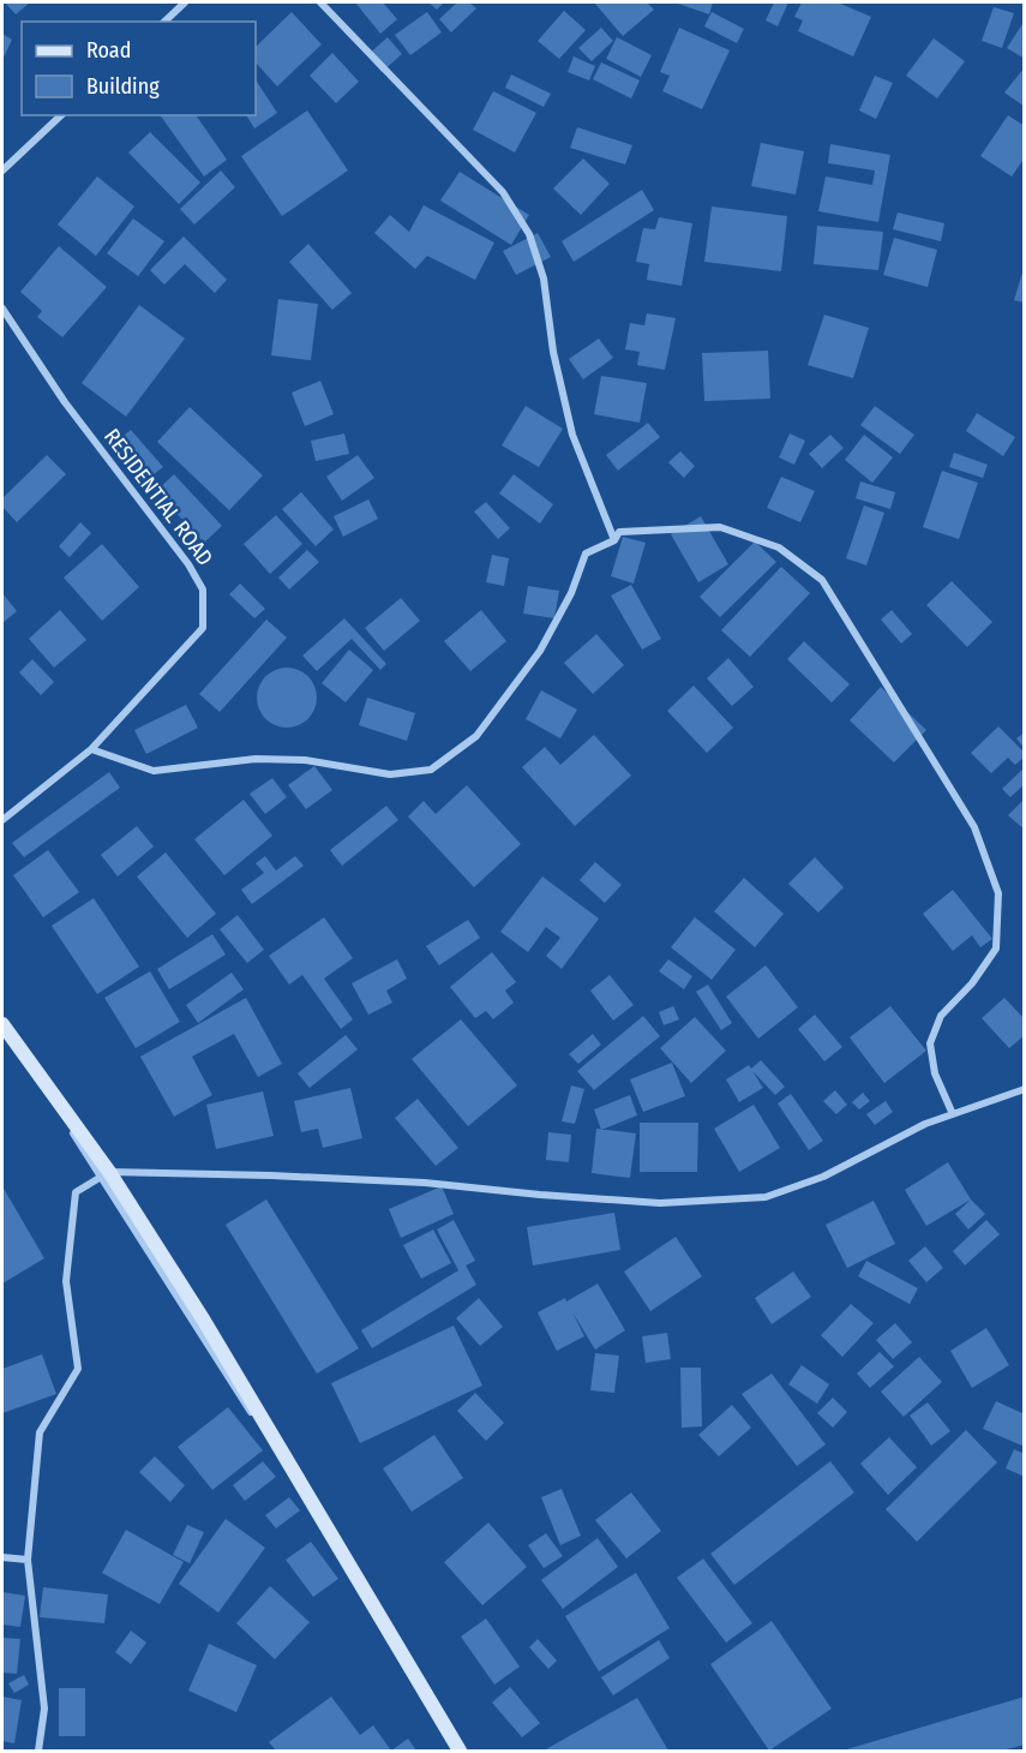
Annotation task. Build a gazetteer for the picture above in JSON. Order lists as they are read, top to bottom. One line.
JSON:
{"streets":{"street":["RESIDENTIAL ROAD"]},"legend":["Road","Building"]}
